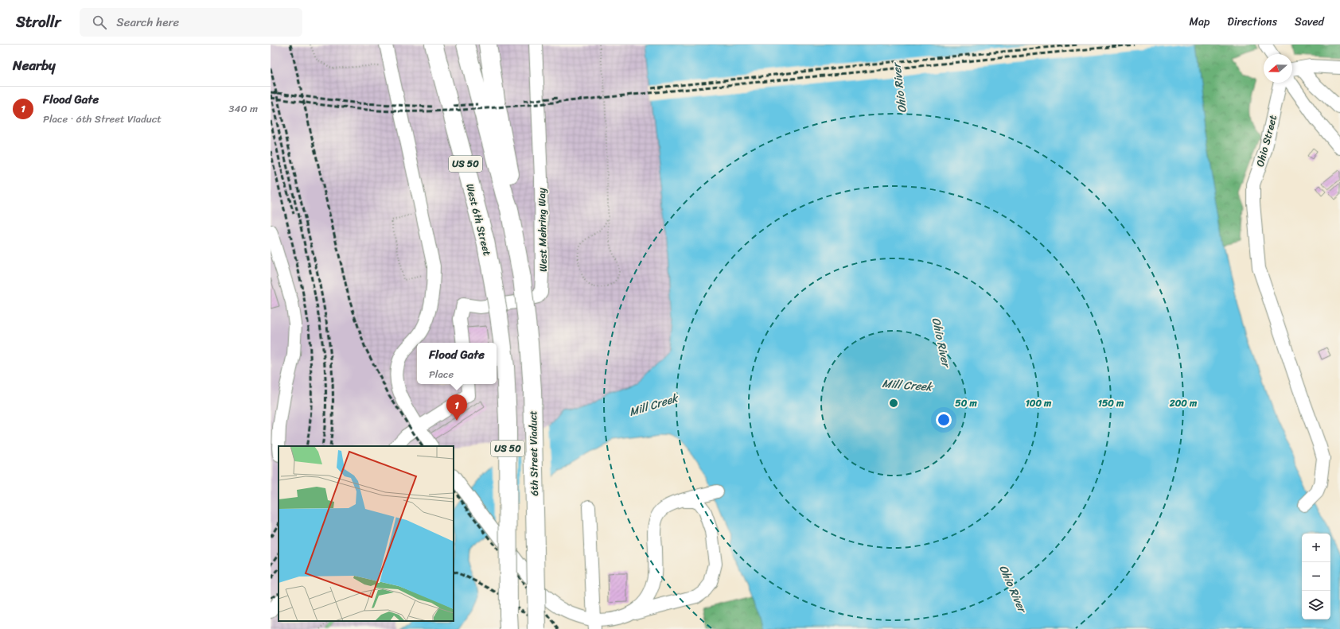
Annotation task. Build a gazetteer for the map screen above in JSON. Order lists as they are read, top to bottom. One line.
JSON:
{"streets":{"highway":["US 50","West 6th Street","6th Street Viaduct"],"street":["Ohio Street","West Mehring Way"]},"crossings":[["US 50","6th Street Viaduct"]],"water":["Ohio River","Mill Creek"],"north":"left","page":{"header":"Strollr","search":"Search here","nav":["Map","Directions","Saved"],"heading":"Nearby","list":[{"mark":"1","name":"Flood Gate","note":"Place · 6th Street Viaduct","value":"340 m"}],"popup":["Flood Gate","Place"],"pins":"1","map_buttons":["+","−"]},"rings":["50 m","100 m","150 m","200 m"]}
